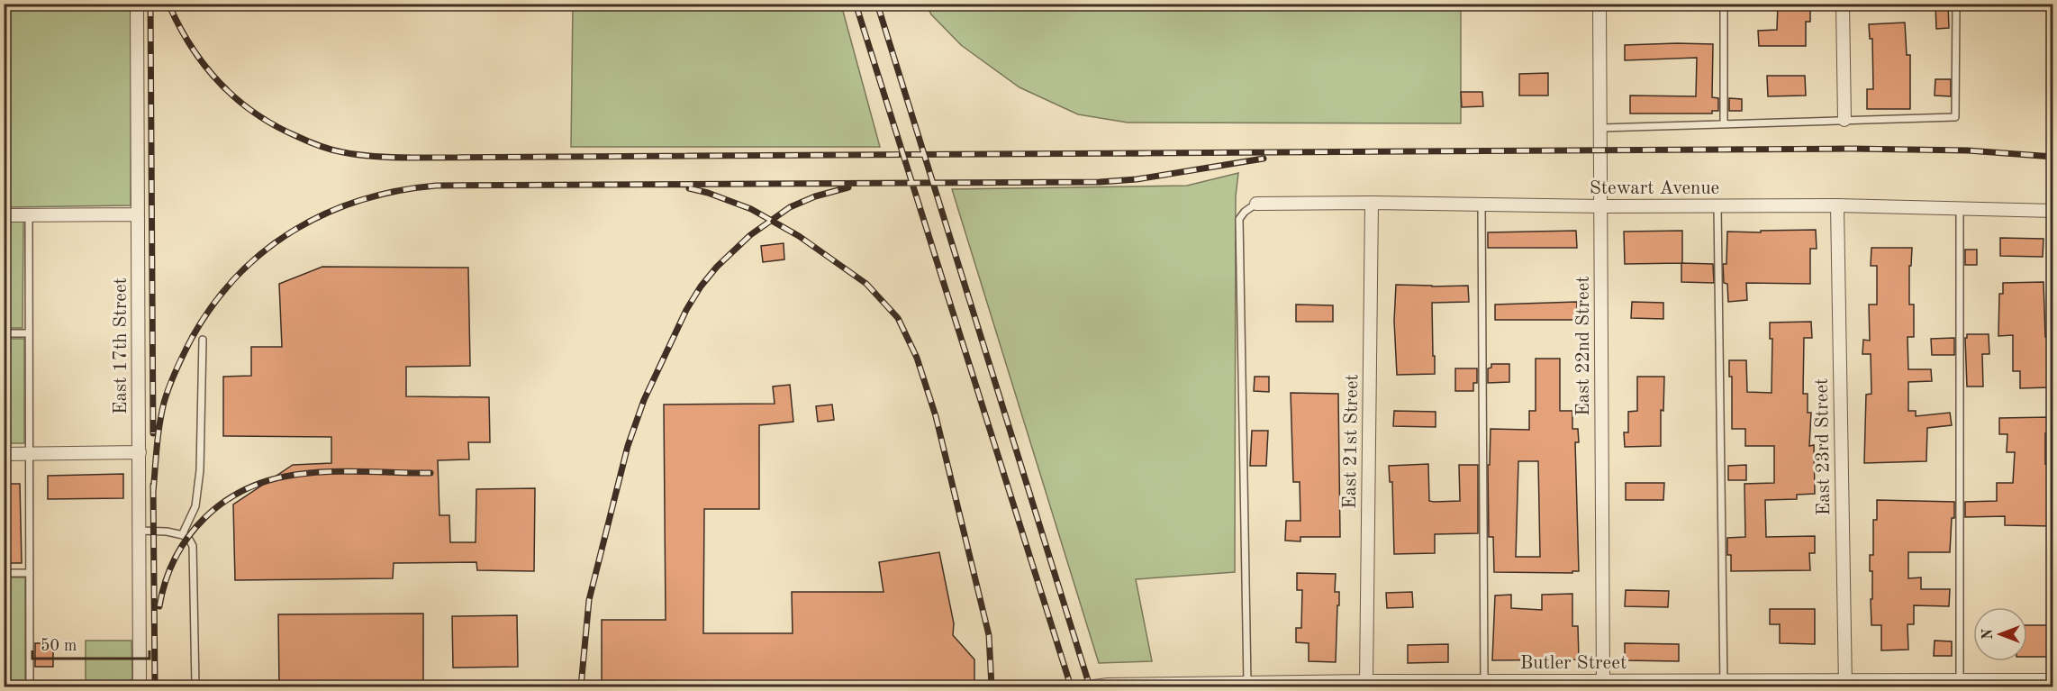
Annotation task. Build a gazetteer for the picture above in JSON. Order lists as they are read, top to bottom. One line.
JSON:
{"streets":{"street":["Stewart Avenue","East 17th Street","East 22nd Street","East 21st Street","East 23rd Street","Butler Street"]},"crossings":[["Stewart Avenue","East 22nd Street"],["Stewart Avenue","East 21st Street"],["Stewart Avenue","East 23rd Street"],["East 22nd Street","Butler Street"],["East 21st Street","Butler Street"],["East 23rd Street","Butler Street"]],"scale_bar":"50 m","north":"left"}
